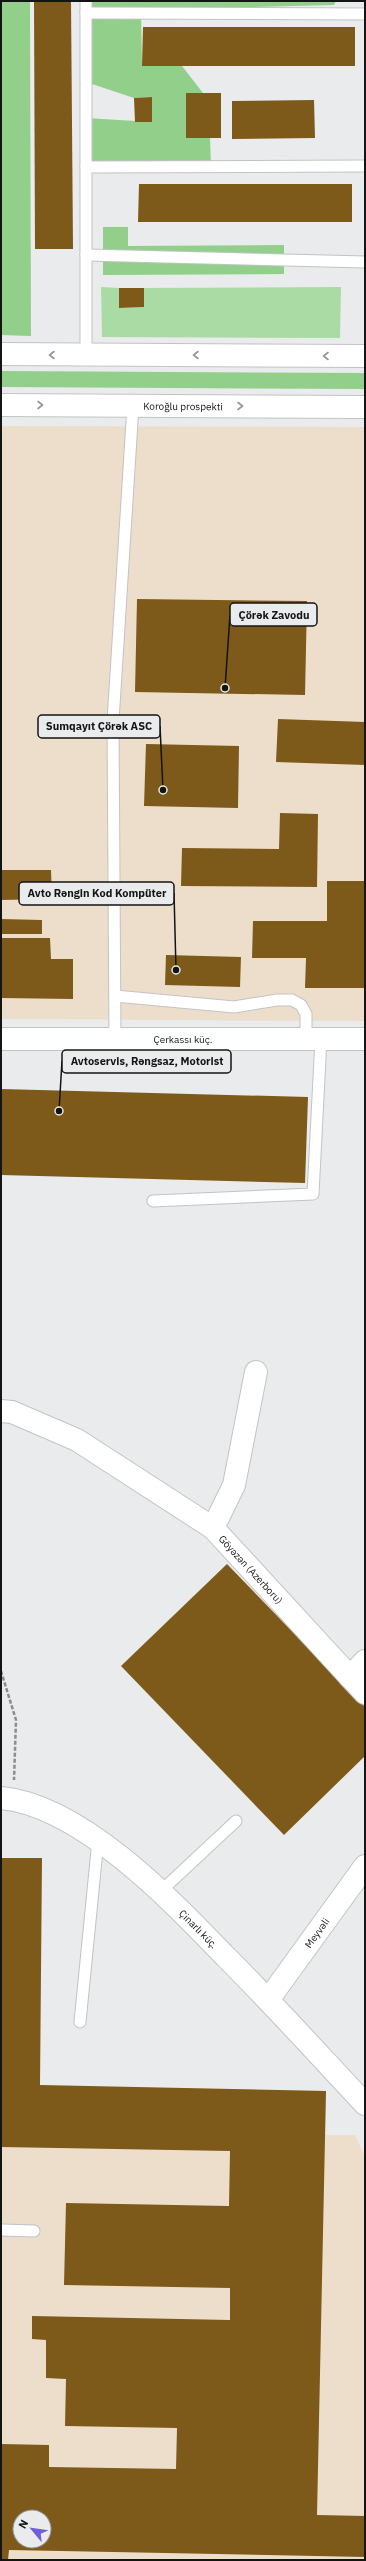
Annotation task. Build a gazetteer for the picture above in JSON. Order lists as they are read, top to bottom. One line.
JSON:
{"streets":{"street":["Koroğlu prospekti","Çerkassı küç.","Göyəzən (Azerboru)","Çinarlı küç.","Meyvəli"]},"crossings":[["Çinarlı küç.","Meyvəli"]],"places":["Çörək Zavodu","Sumqayıt Çörək ASC","Avto Rəngin Kod Kompüter","Avtoservis, Rəngsaz, Motorist"],"north":"top left"}
